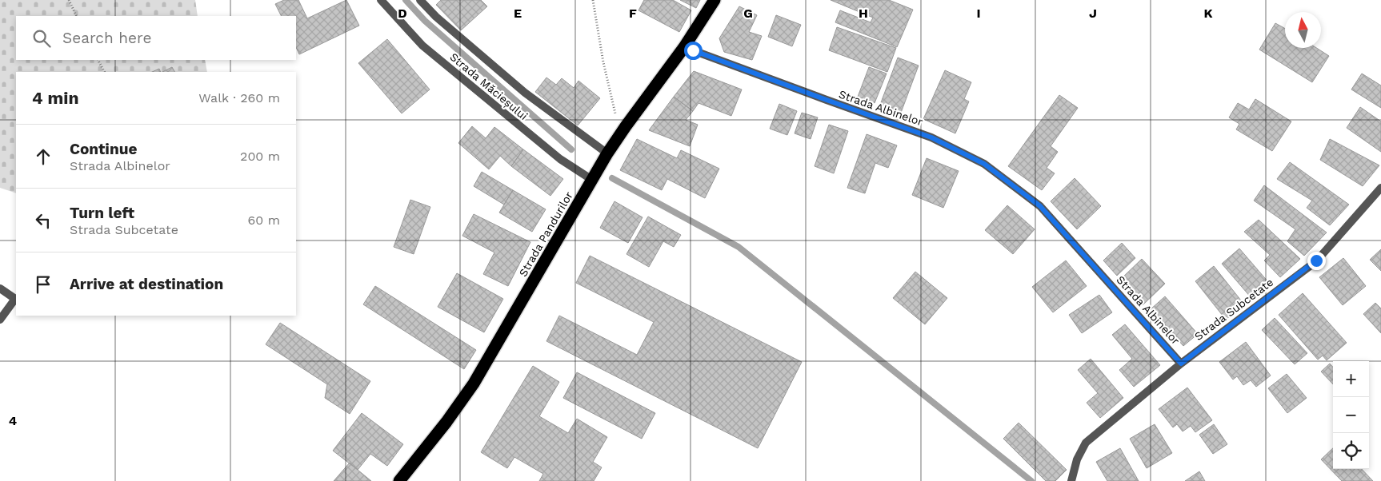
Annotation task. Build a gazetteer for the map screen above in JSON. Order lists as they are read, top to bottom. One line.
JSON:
{"streets":{"highway":["Strada Pandurilor"],"street":["Strada Măcieșului","Strada Albinelor","Strada Subcetate"]},"crossings":[["Strada Măcieșului","Strada Pandurilor"],["Strada Albinelor","Strada Pandurilor"],["Strada Albinelor","Strada Subcetate"]],"north":"top","page":{"search":"Search here","heading":["4 min","Walk · 260 m"],"list":[["Continue","Strada Albinelor","200 m"],["Turn left","Strada Subcetate","60 m"],"Arrive at destination"],"map_buttons":["+","−"]},"grid":{"columns":["D","E","F","G","H","I","J","K"],"rows":["4"]}}
